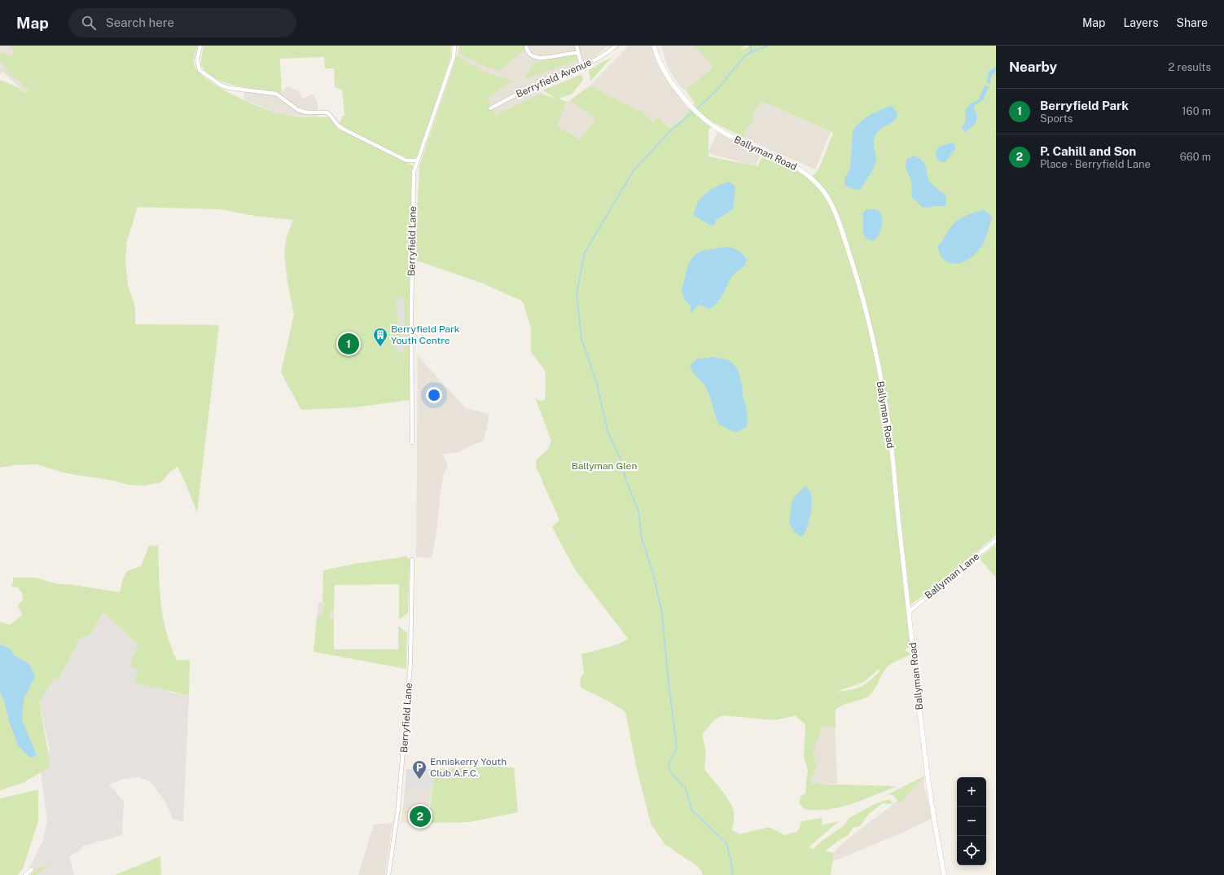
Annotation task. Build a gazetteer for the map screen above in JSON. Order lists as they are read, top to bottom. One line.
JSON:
{"streets":{"street":["Berryfield Avenue","Ballyman Road","Berryfield Lane","Ballyman Lane"]},"crossings":[["Ballyman Road","Ballyman Lane"]],"parks":["Ballyman Glen"],"places":{"building":["Berryfield Park Youth Centre"],"parking":["Enniskerry Youth Club A.F.C."]},"page":{"header":"Map","search":"Search here","nav":["Map","Layers","Share"],"heading":["Nearby","2 results"],"list":[{"mark":"1","name":"Berryfield Park","note":"Sports","value":"160 m"},{"mark":"2","name":"P. Cahill and Son","note":"Place · Berryfield Lane","value":"660 m"}],"pins":["1","2"],"map_buttons":["+","−"]}}
